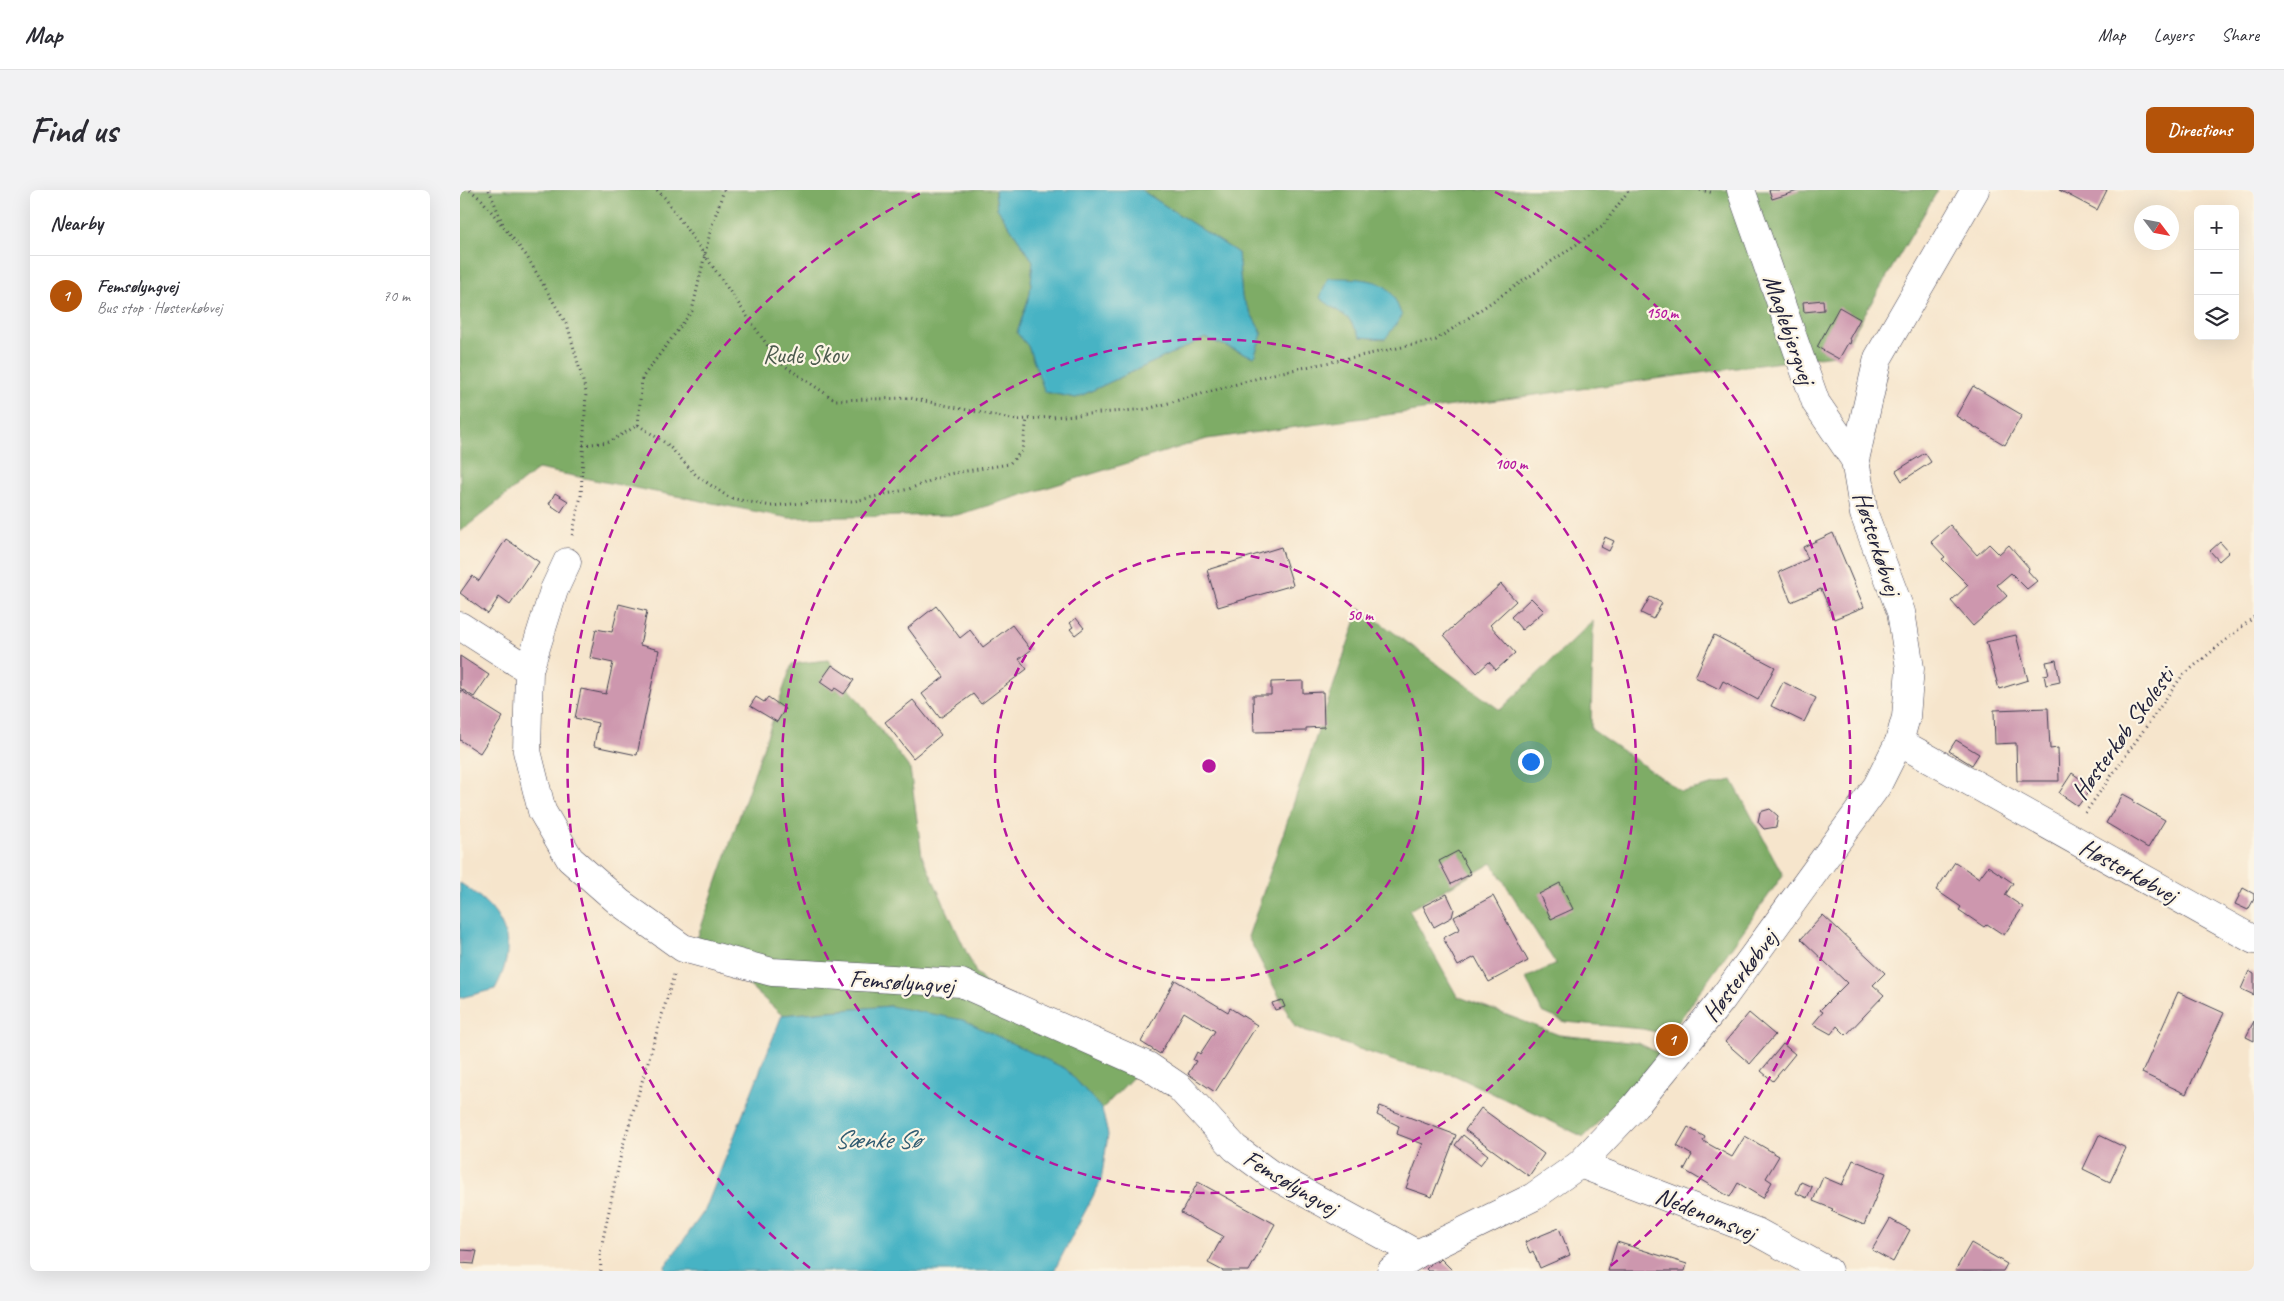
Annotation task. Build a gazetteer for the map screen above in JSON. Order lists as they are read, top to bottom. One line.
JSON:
{"streets":{"street":["Maglebjergvej","Høsterkøbvej","Femsølyngvej","Nedenomsvej"],"path":["Høsterkøb Skolesti"]},"crossings":[["Maglebjergvej","Høsterkøbvej"],["Høsterkøbvej","Høsterkøb Skolesti"],["Høsterkøbvej","Femsølyngvej"],["Høsterkøbvej","Nedenomsvej"]],"water":["Sænke Sø"],"parks":["Rude Skov"],"north":"bottom right","page":{"header":"Map","nav":["Map","Layers","Share"],"buttons":"Directions","title":"Find us","heading":"Nearby","map_buttons":["+","−"],"list":[{"mark":"1","name":"Femsølyngvej","note":"Bus stop · Høsterkøbvej","value":"70 m"}],"pins":"1"},"rings":["150 m","100 m","50 m"]}
